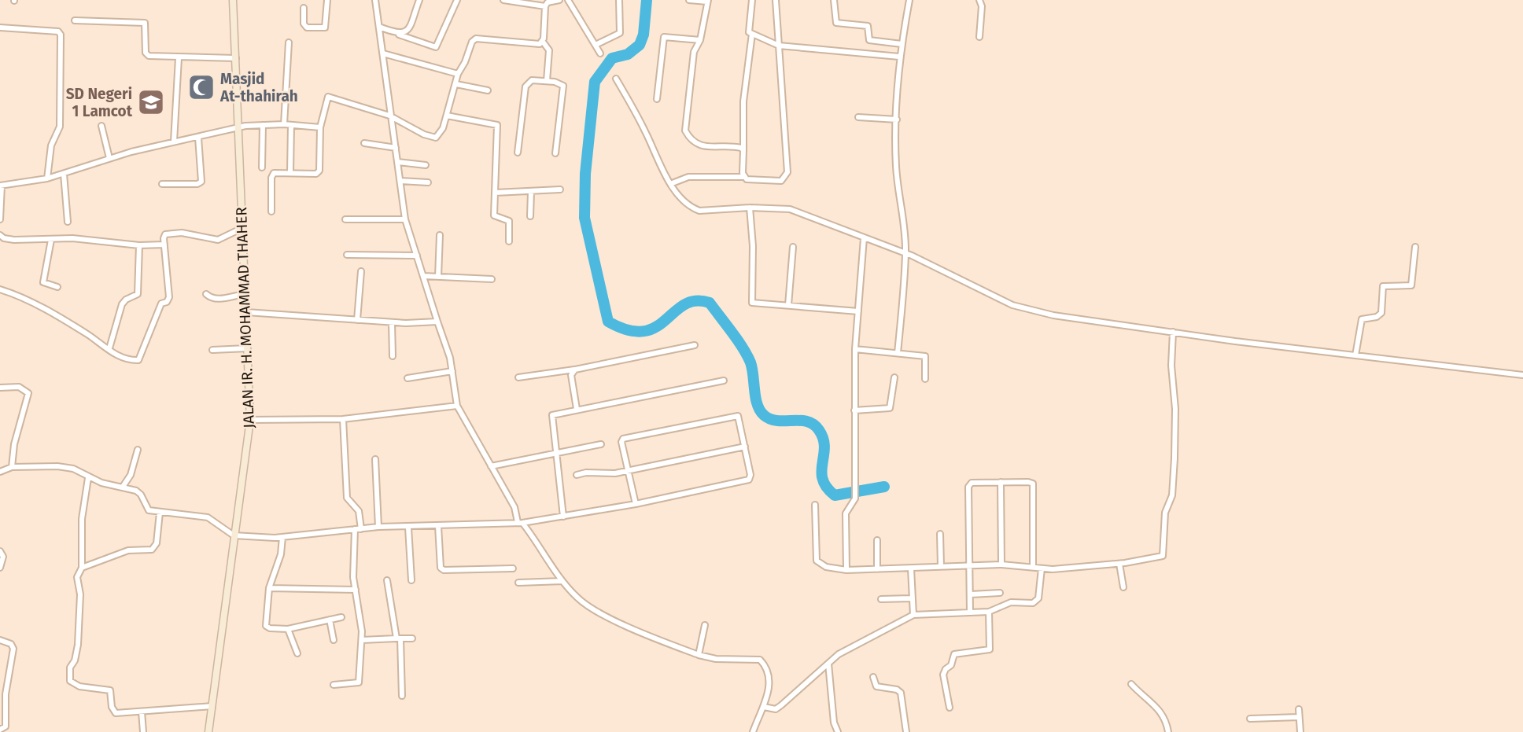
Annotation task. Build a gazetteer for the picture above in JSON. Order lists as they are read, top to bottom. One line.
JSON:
{"streets":{"main road":["JALAN IR. H. MOHAMMAD THAHER"]},"places":{"mosque":["Masjid At-thahirah"],"school or university":["SD Negeri 1 Lamcot"]}}
